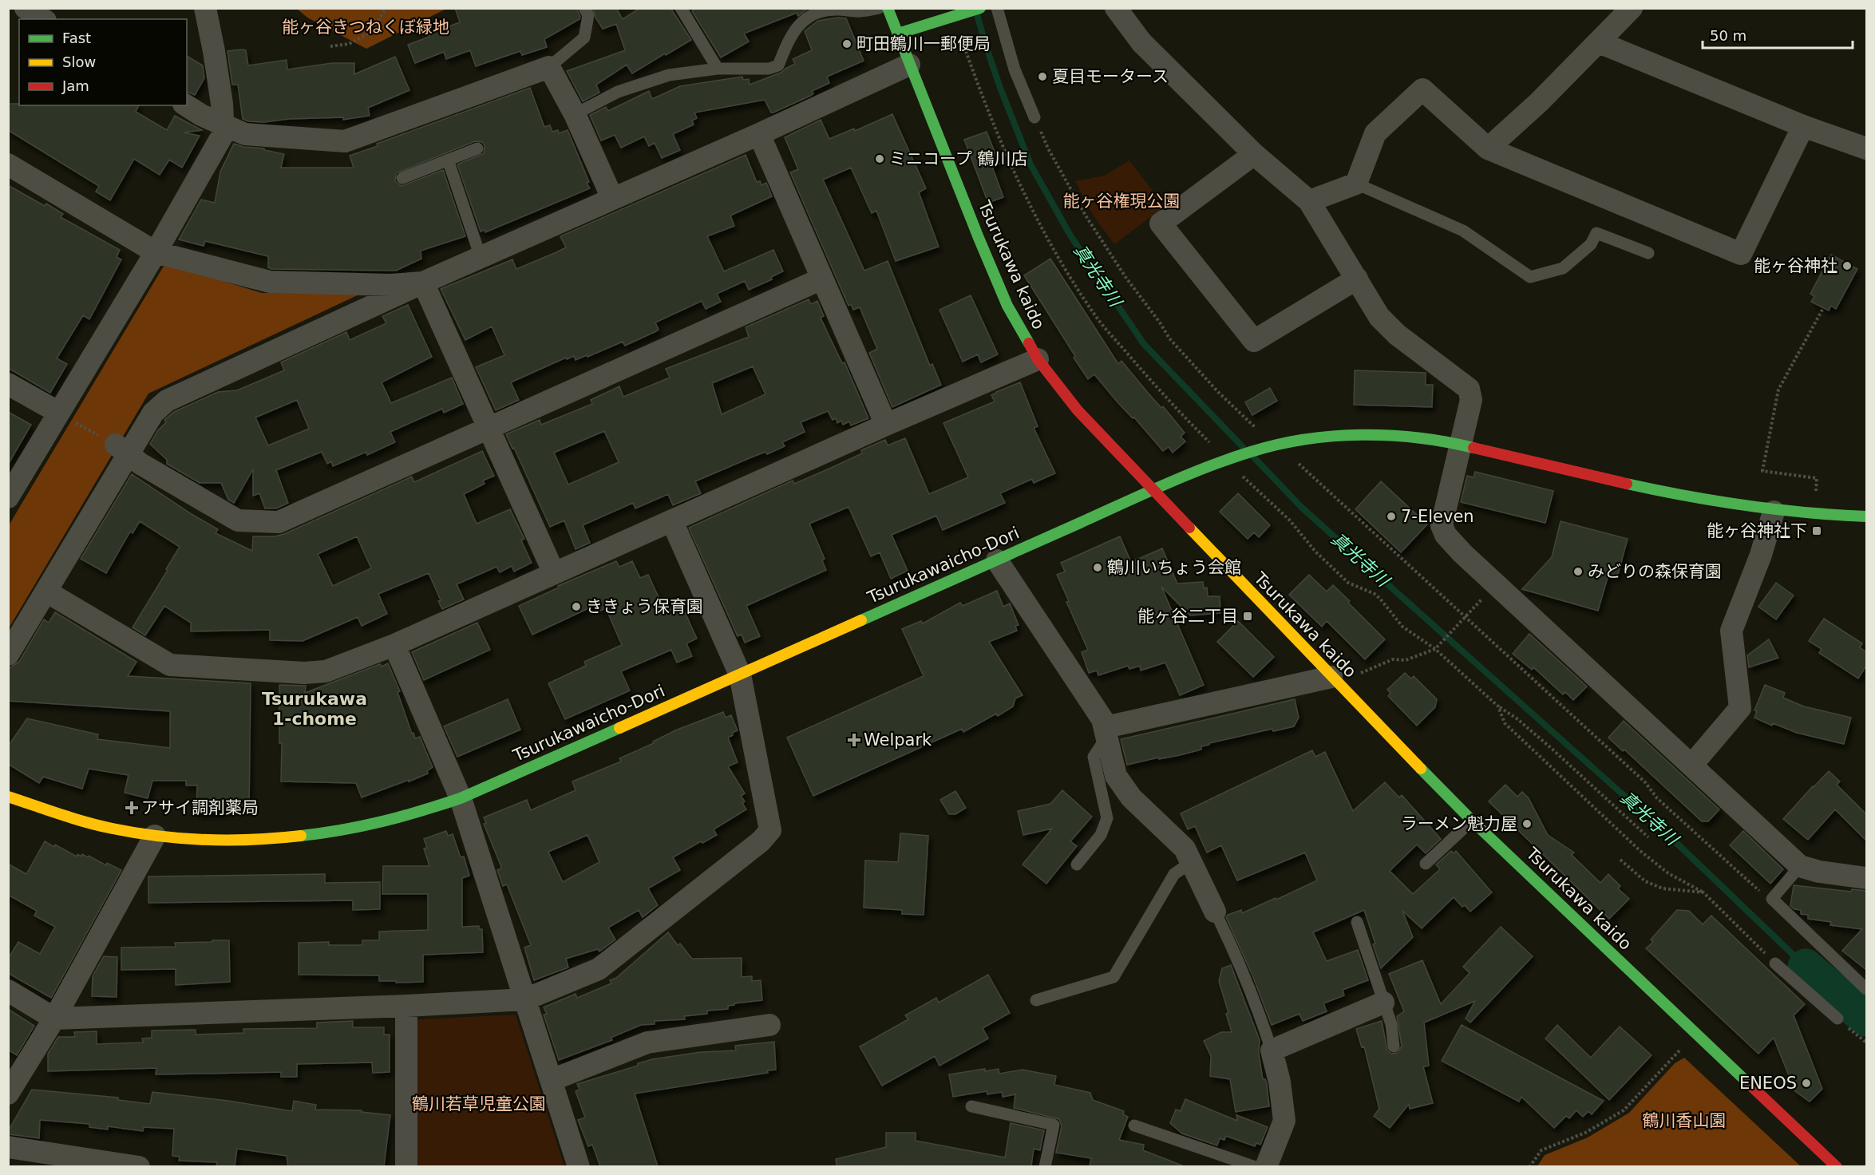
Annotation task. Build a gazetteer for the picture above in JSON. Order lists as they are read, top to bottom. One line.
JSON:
{"streets":{"street":["Tsurukawa kaido","Tsurukawaicho-Dori"]},"crossings":[["Tsurukawa kaido","Tsurukawaicho-Dori"]],"districts":["Tsurukawa 1-chome"],"water":["真光寺川"],"parks":["能ヶ谷きつねくぼ緑地","能ヶ谷権現公園","鶴川若草児童公園","鶴川香山園"],"places":{"other":["町田鶴川一郵便局","夏目モータース","ミニコープ 鶴川店","能ヶ谷神社","7-Eleven","鶴川いちょう会館","みどりの森保育園","ききょう保育園","ラーメン魁力屋","ENEOS"],"transit":["能ヶ谷神社下","能ヶ谷二丁目"],"health":["Welpark","アサイ調剤薬局"]},"legend":["Fast","Slow","Jam"],"scale_bar":"50 m"}
